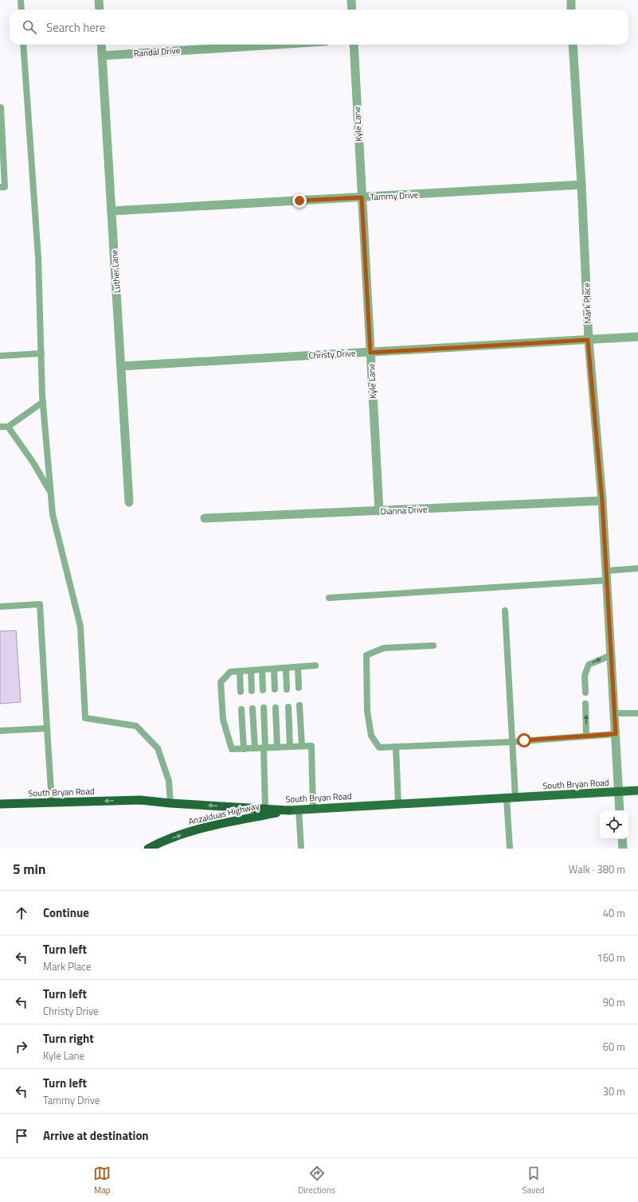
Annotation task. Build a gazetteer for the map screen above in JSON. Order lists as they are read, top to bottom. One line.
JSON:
{"streets":{"highway":["South Bryan Road","Anzalduas Highway"],"street":["Randal Drive","Kyle Lane","Tammy Drive","Luther Lane","Mark Place","Christy Drive","Dianna Drive"]},"crossings":[["Randal Drive","Luther Lane"],["Kyle Lane","Tammy Drive"],["Kyle Lane","Christy Drive"],["Kyle Lane","Dianna Drive"],["Tammy Drive","Luther Lane"],["Tammy Drive","Mark Place"],["Luther Lane","Christy Drive"],["Mark Place","Christy Drive"],["Mark Place","Dianna Drive"],["Mark Place","South Bryan Road"],["South Bryan Road","Anzalduas Highway"]],"one_way":["Anzalduas Highway"],"page":{"search":"Search here","heading":["5 min","Walk · 380 m"],"list":[["Continue","40 m"],["Turn left","Mark Place","160 m"],["Turn left","Christy Drive","90 m"],["Turn right","Kyle Lane","60 m"],["Turn left","Tammy Drive","30 m"],"Arrive at destination"],"nav":["Map","Directions","Saved"]}}
